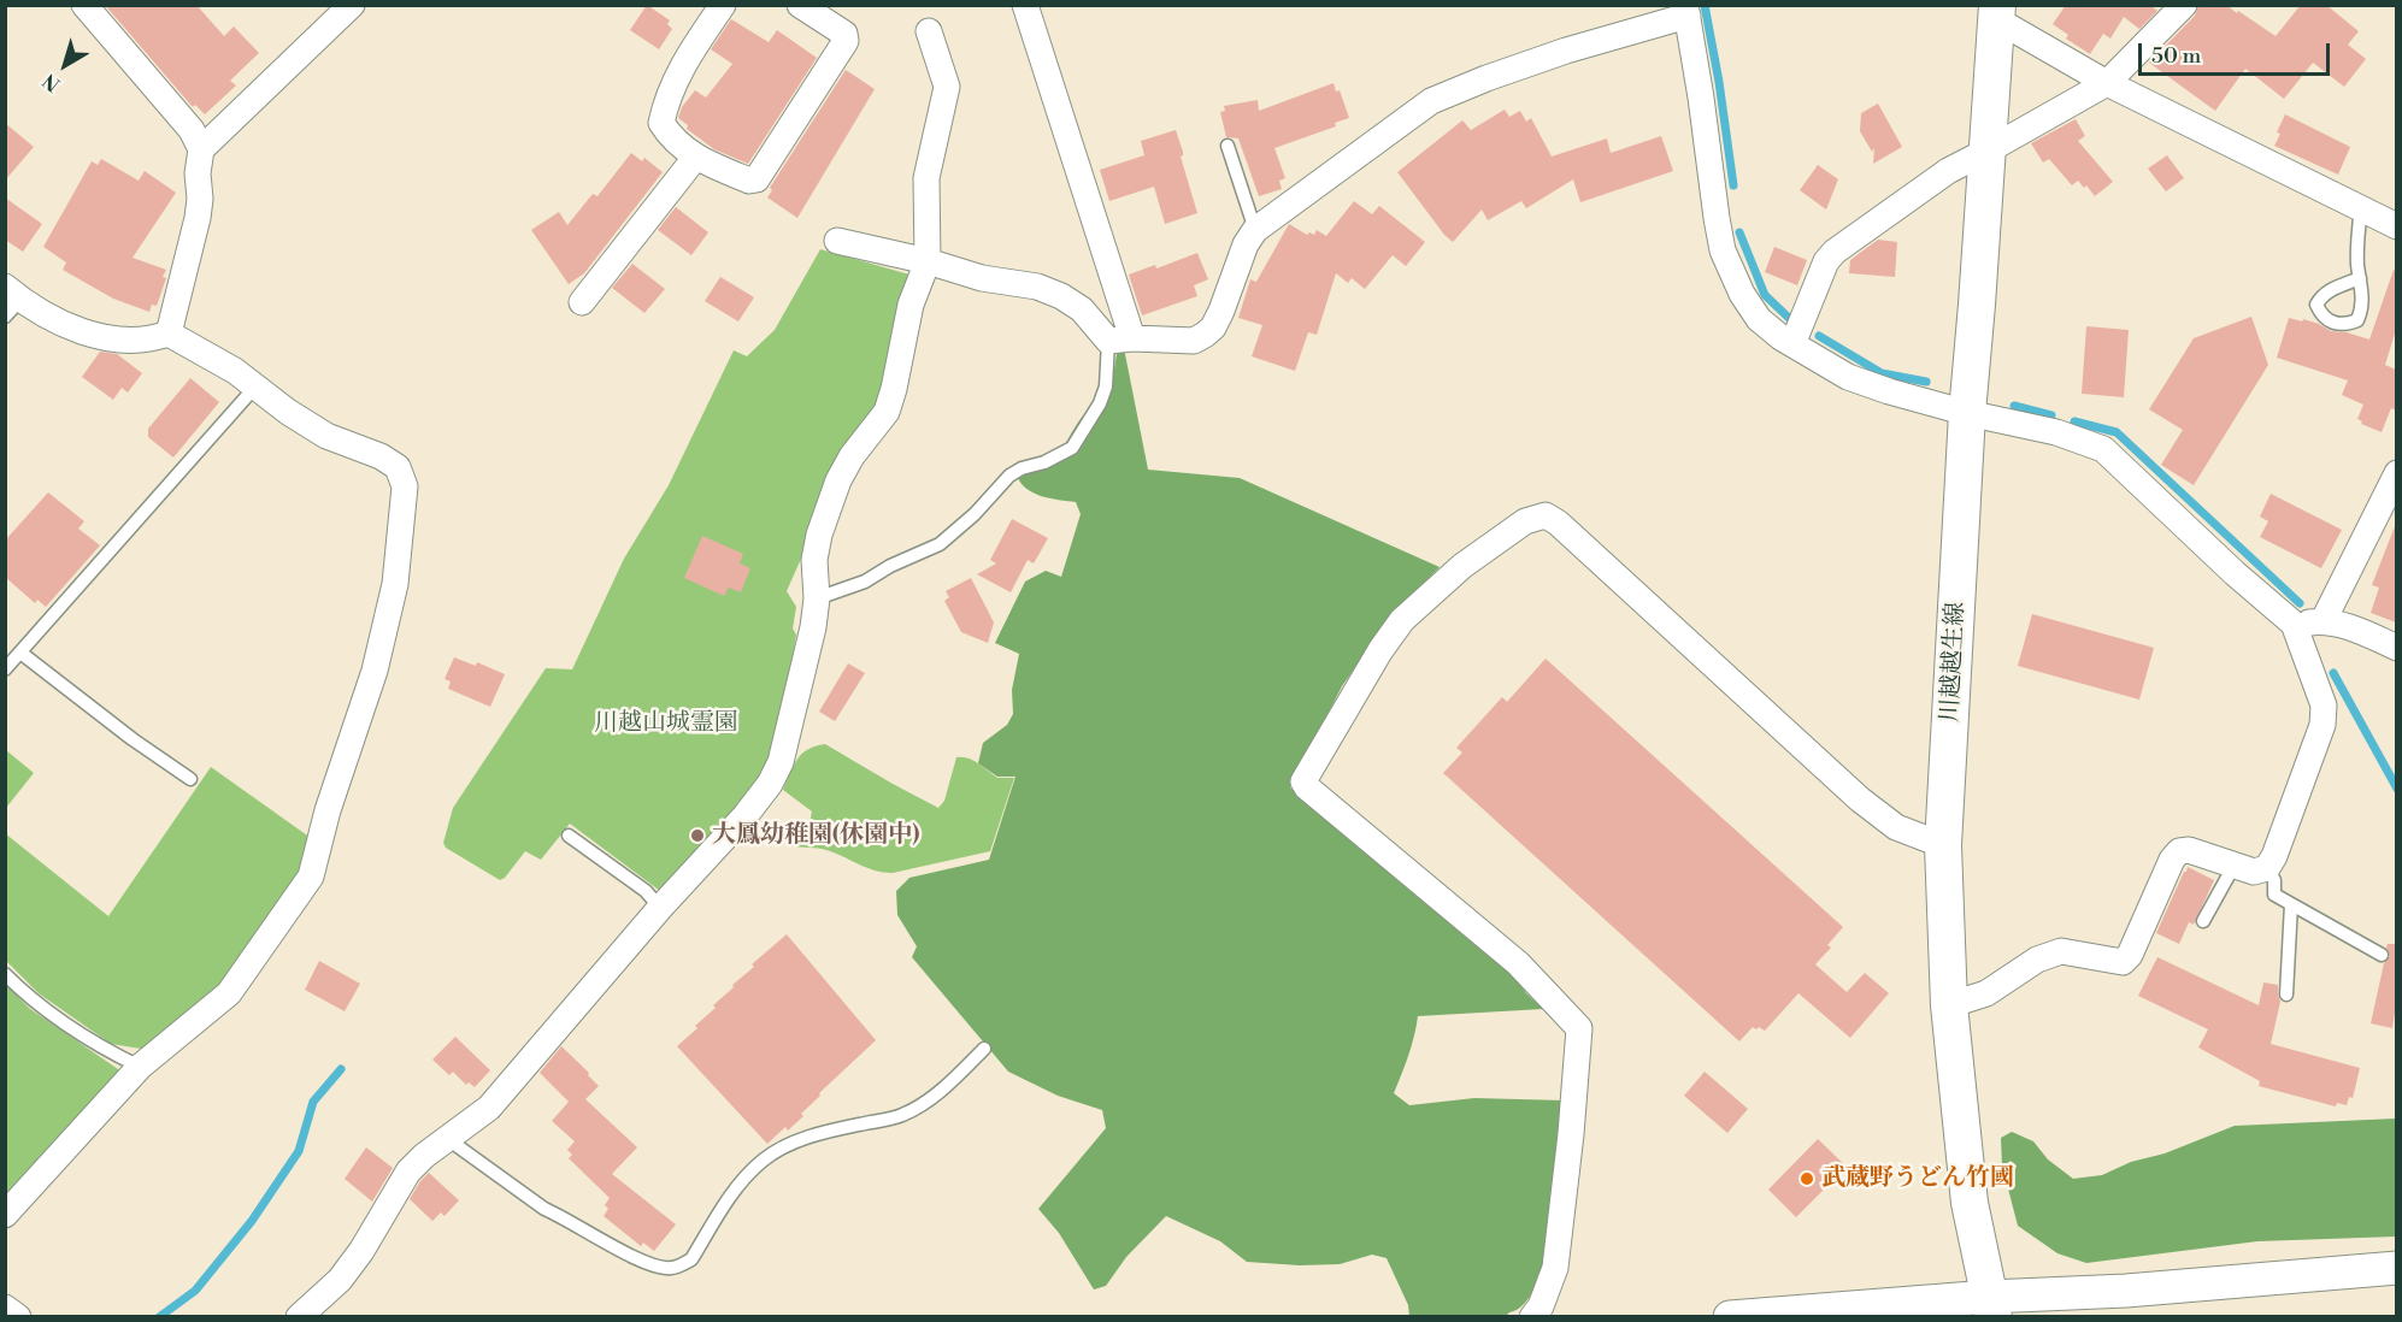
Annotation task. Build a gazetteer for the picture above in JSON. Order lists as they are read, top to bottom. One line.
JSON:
{"streets":{"main road":["川越越生線"]},"parks":["川越山城霊園"],"places":["大鳳幼稚園(休園中)","武蔵野うどん竹國"],"scale_bar":"50 m","north":"bottom left"}
